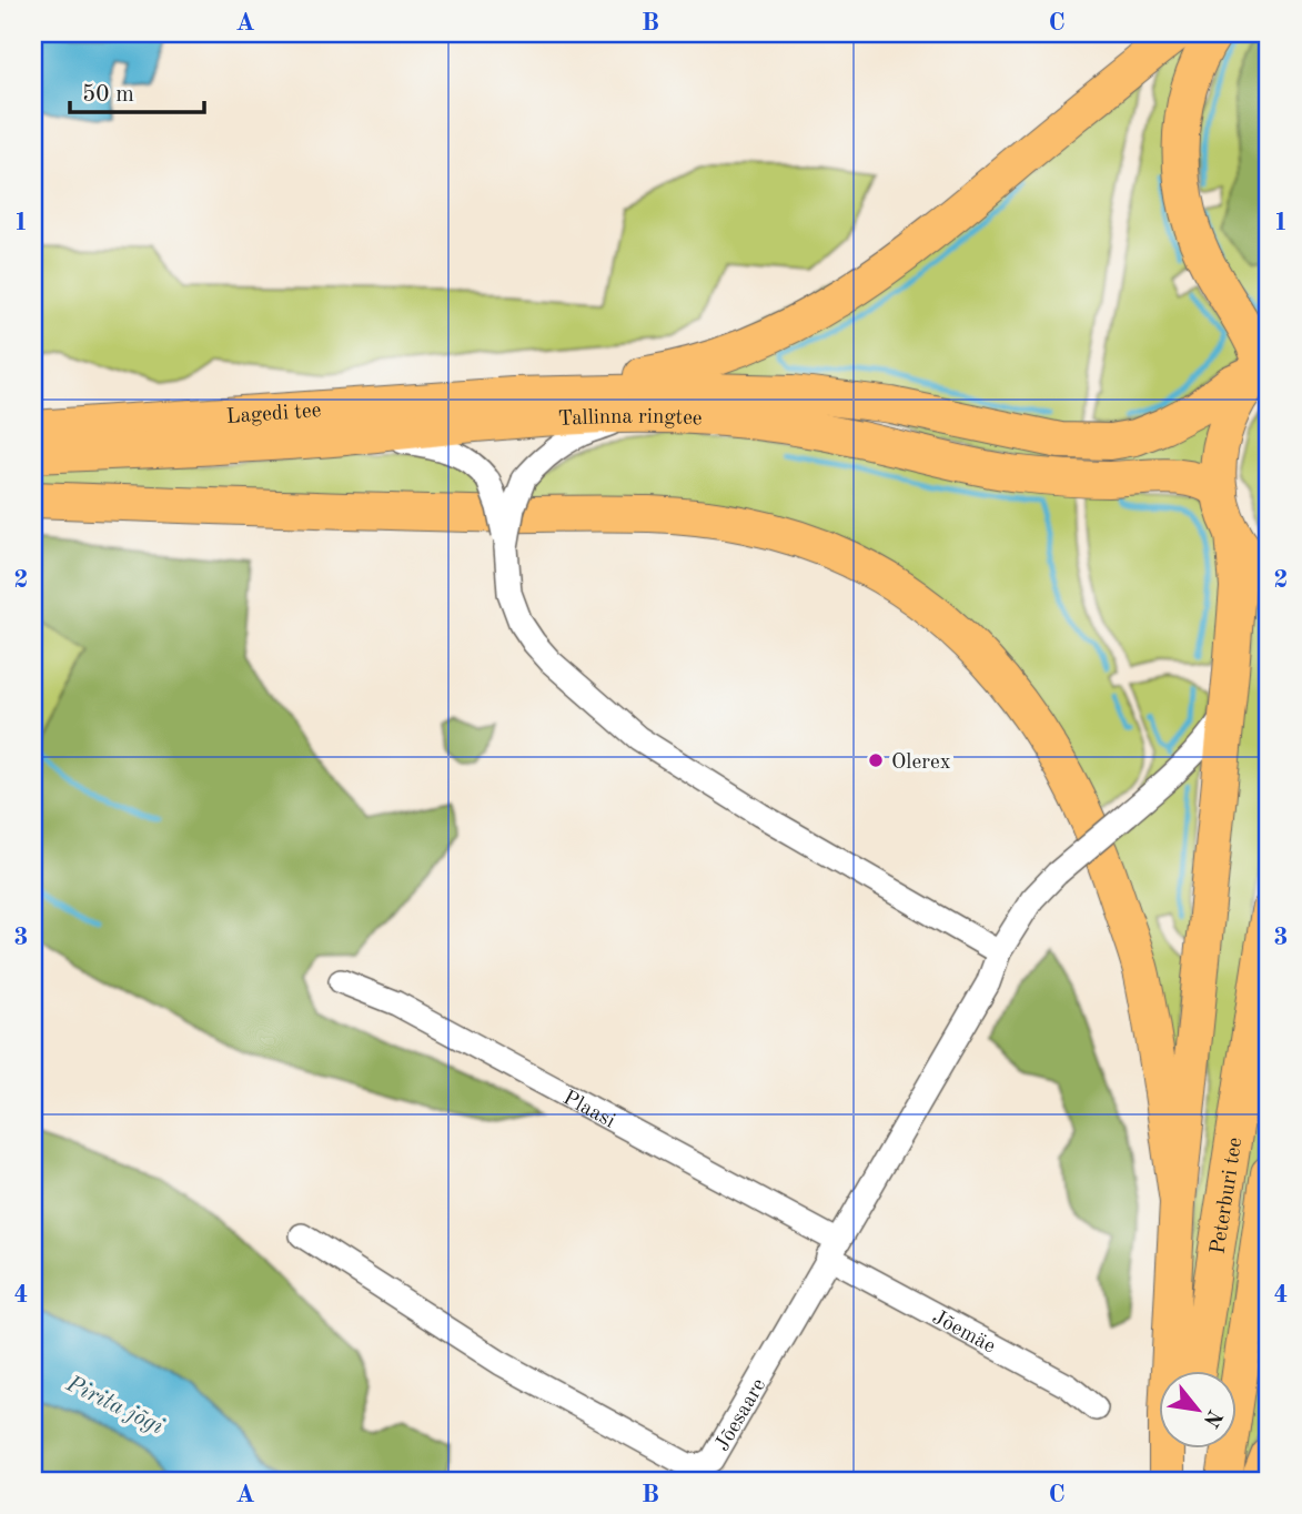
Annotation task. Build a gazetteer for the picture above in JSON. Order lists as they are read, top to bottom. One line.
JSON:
{"streets":{"highway":["Lagedi tee","Tallinna ringtee","Peterburi tee"],"street":["Plaasi","Jõemäe","Jõesaare"]},"crossings":[["Lagedi tee","Tallinna ringtee"],["Plaasi","Jõemäe"],["Plaasi","Jõesaare"],["Jõemäe","Jõesaare"]],"water":["Pirita jõgi"],"places":["Olerex"],"scale_bar":"50 m","north":"bottom right","grid":{"columns":["A","B","C"],"rows":["1","2","3","4"]}}
